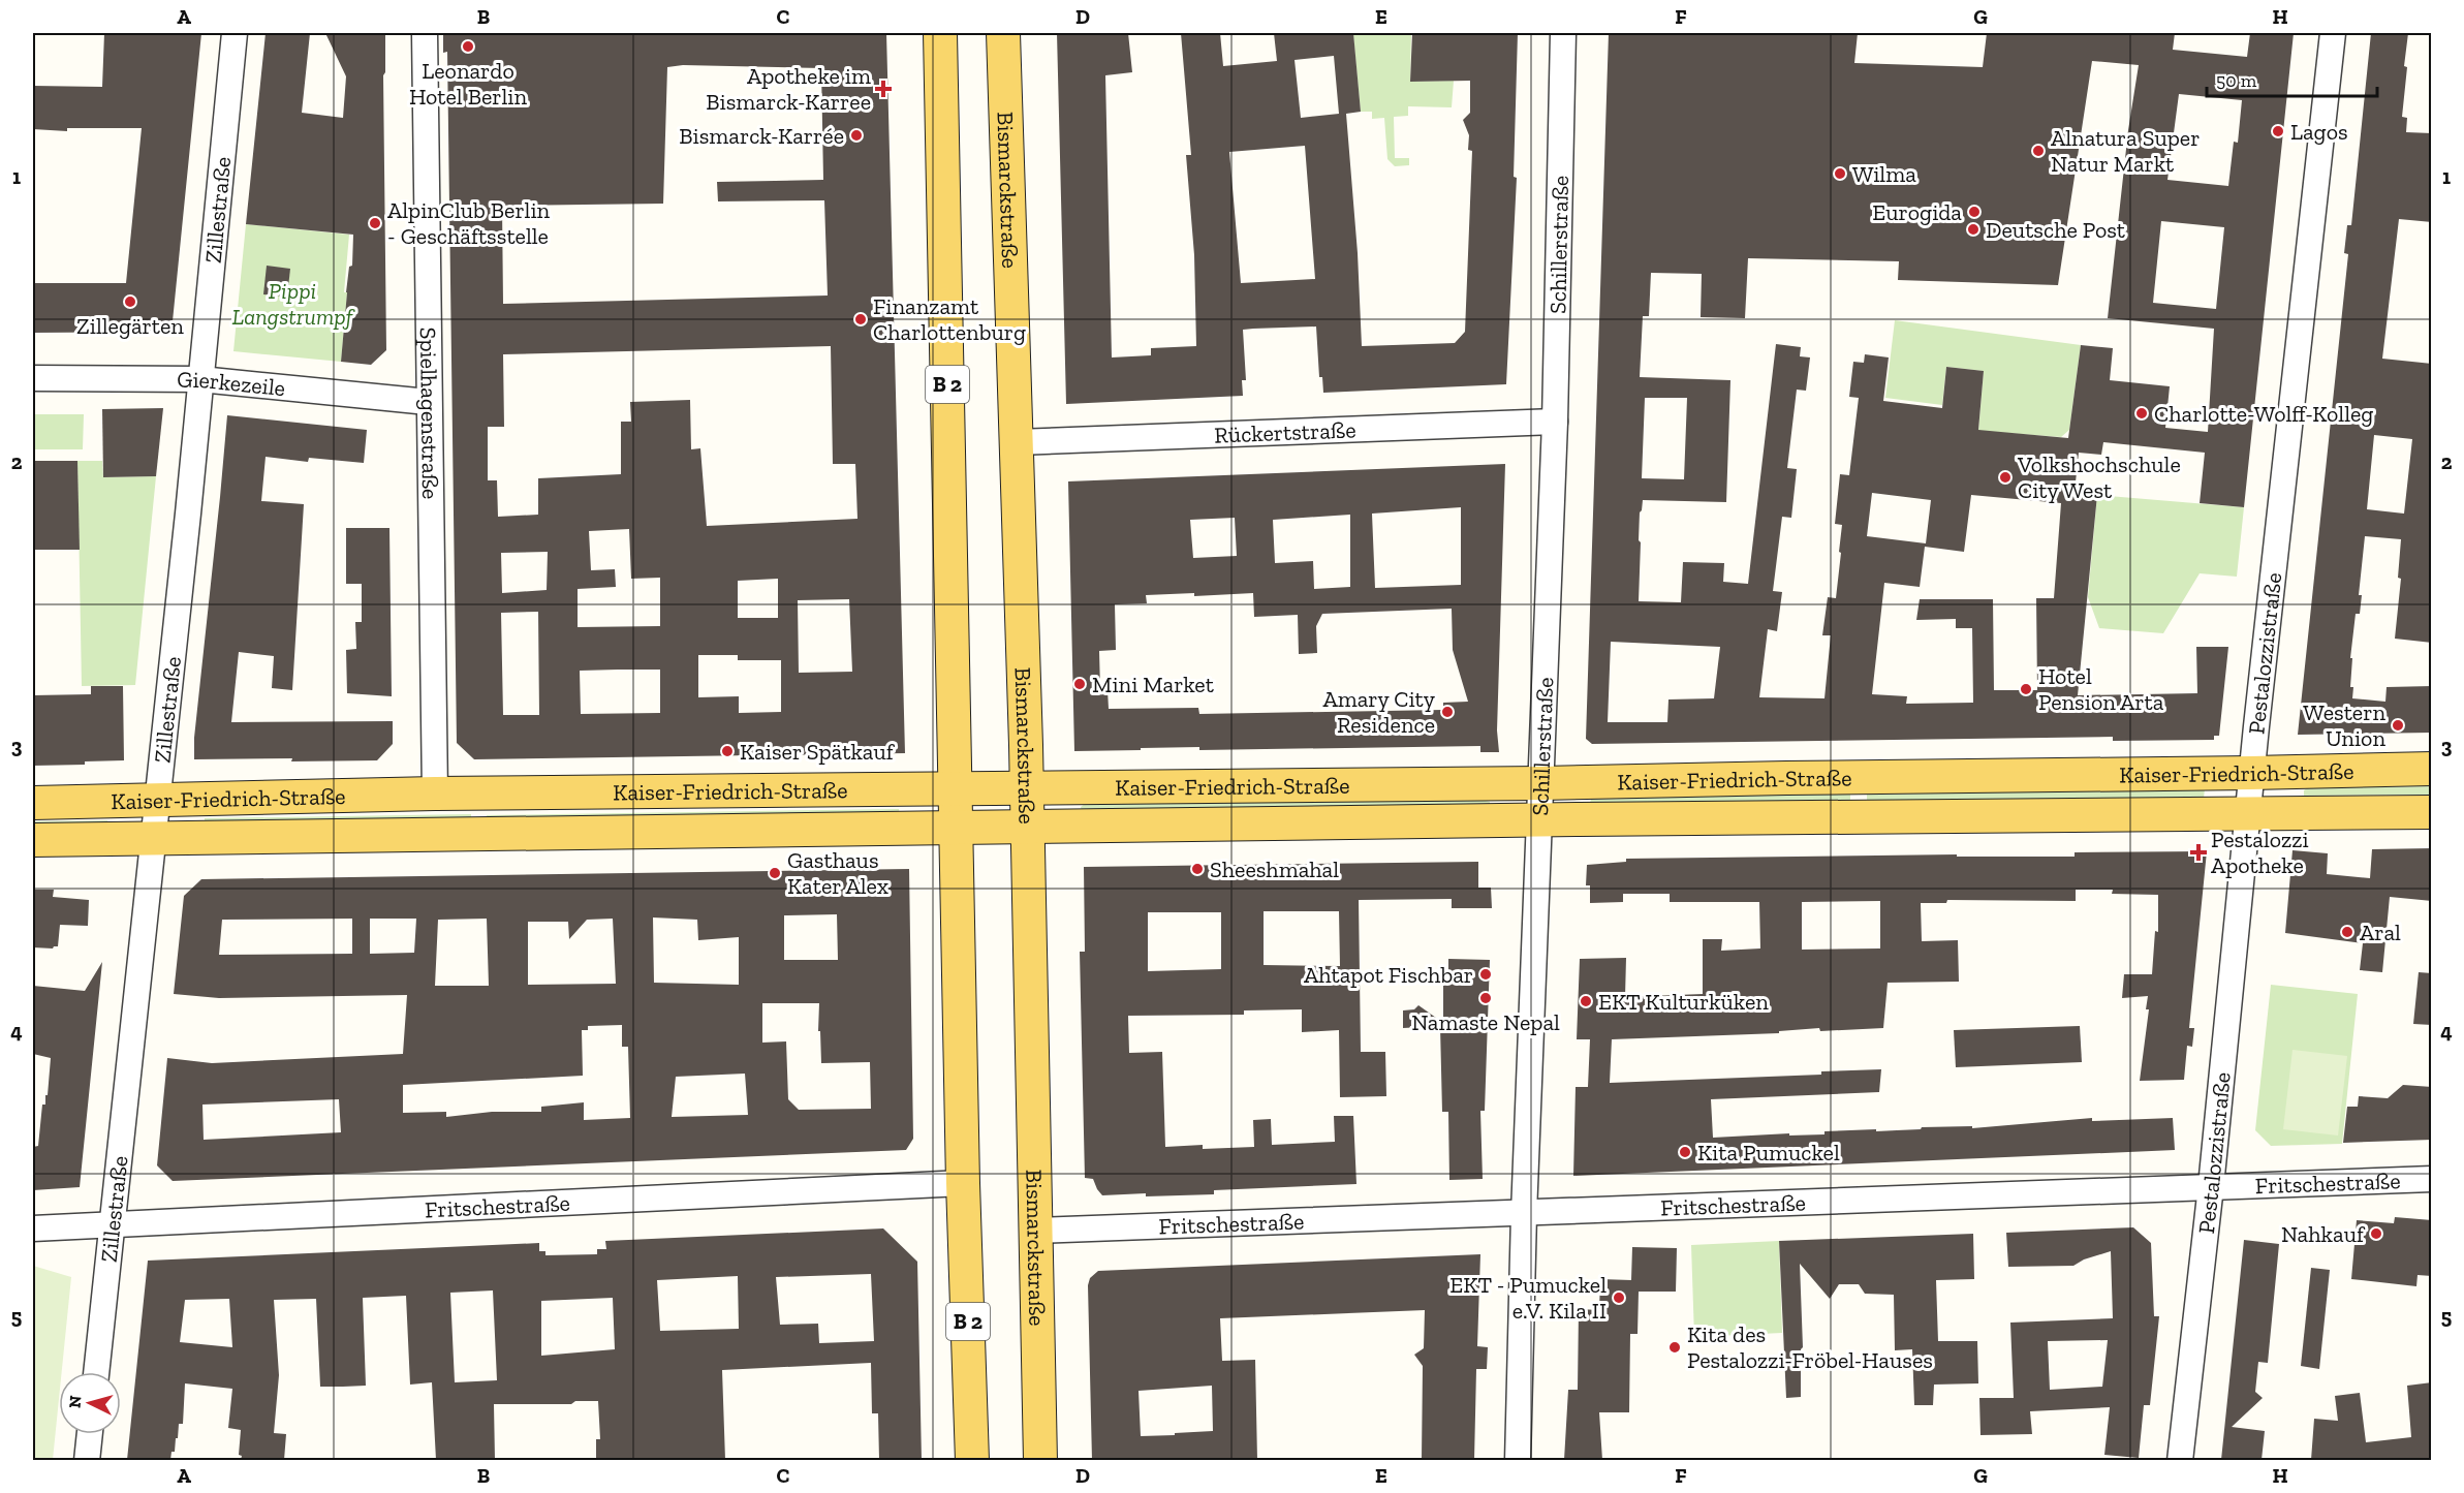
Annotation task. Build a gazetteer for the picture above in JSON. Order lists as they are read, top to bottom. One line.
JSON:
{"streets":{"main road":["Bismarckstraße","B 2","Kaiser-Friedrich-Straße"],"street":["Zillestraße","Schillerstraße","Gierkezeile","Spielhagenstraße","Rückertstraße","Pestalozzistraße","Fritschestraße"]},"crossings":[["Bismarckstraße","Rückertstraße"],["Bismarckstraße","Kaiser-Friedrich-Straße"],["Bismarckstraße","Fritschestraße"],["Zillestraße","Gierkezeile"],["Zillestraße","Kaiser-Friedrich-Straße"],["Zillestraße","Fritschestraße"],["Schillerstraße","Rückertstraße"],["Schillerstraße","Kaiser-Friedrich-Straße"],["Schillerstraße","Fritschestraße"],["Gierkezeile","Spielhagenstraße"],["B 2","Kaiser-Friedrich-Straße"],["B 2","Fritschestraße"],["Spielhagenstraße","Kaiser-Friedrich-Straße"],["Pestalozzistraße","Kaiser-Friedrich-Straße"],["Pestalozzistraße","Fritschestraße"]],"parks":["Pippi Langstrumpf"],"places":{"other":["Leonardo Hotel Berlin","Lagos","Bismarck-Karrée","Alnatura Super Natur Markt","Wilma","Eurogida","AlpinClub Berlin - Geschäftsstelle","Deutsche Post","Zillegärten","Finanzamt Charlottenburg","Charlotte-Wolff-Kolleg","Volkshochschule City West","Mini Market","Hotel Pension Arta","Amary City Residence","Western Union","Kaiser Spätkauf","Sheeshmahal","Gasthaus Kater Alex","Aral","Ahtapot Fischbar","Namaste Nepal","EKT Kulturküken","Kita Pumuckel","Nahkauf","EKT - Pumuckel e.V. Kila II","Kita des Pestalozzi-Fröbel-Hauses"],"health":["Apotheke im Bismarck-Karree","Pestalozzi Apotheke"]},"scale_bar":"50 m","north":"left","grid":{"columns":["A","B","C","D","E","F","G","H"],"rows":["1","2","3","4","5"]}}
